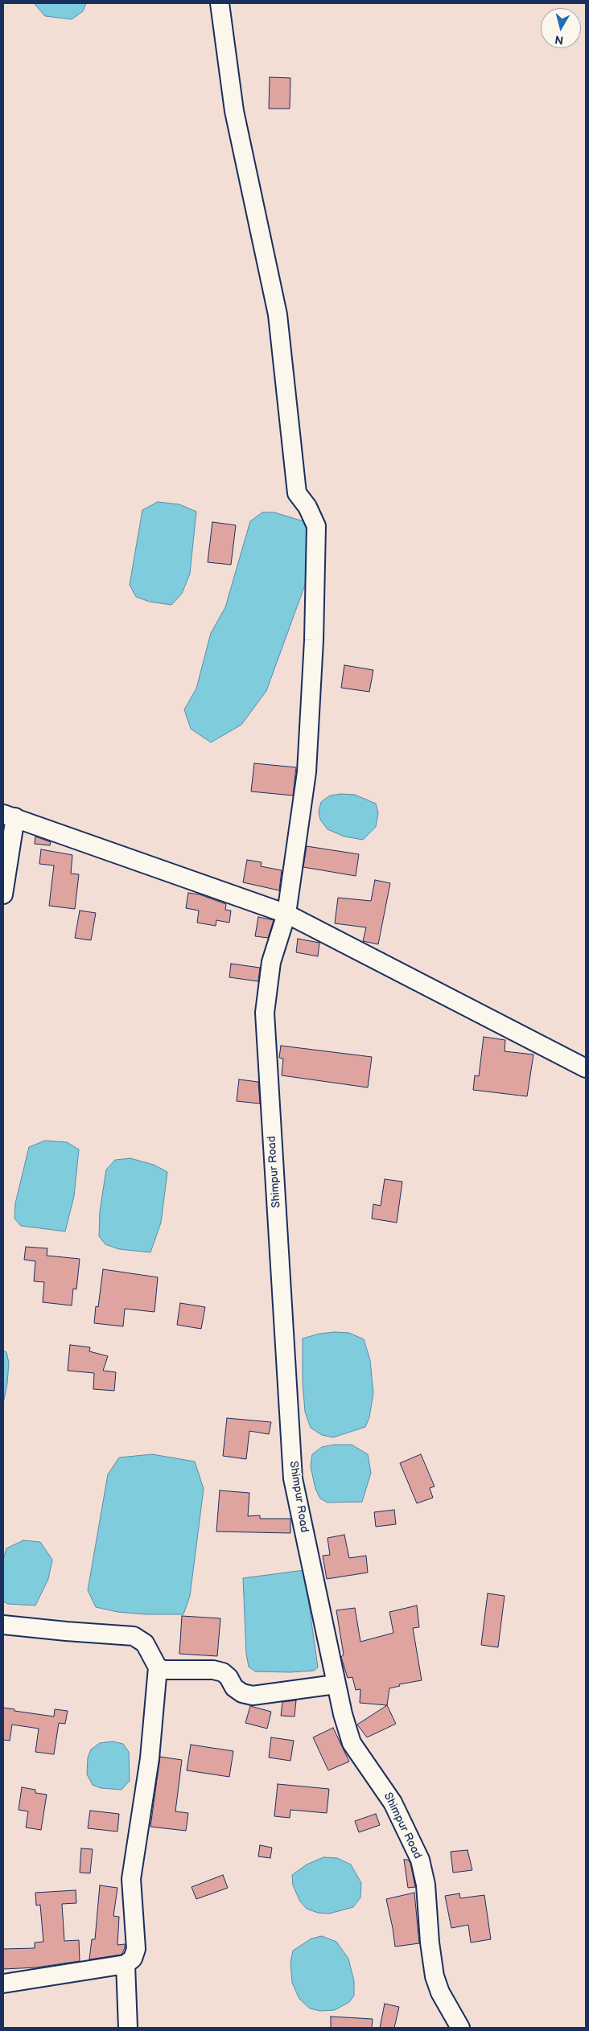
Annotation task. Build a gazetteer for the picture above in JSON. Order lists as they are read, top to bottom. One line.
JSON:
{"streets":{"street":["Shimpur Road"]},"north":"bottom"}
